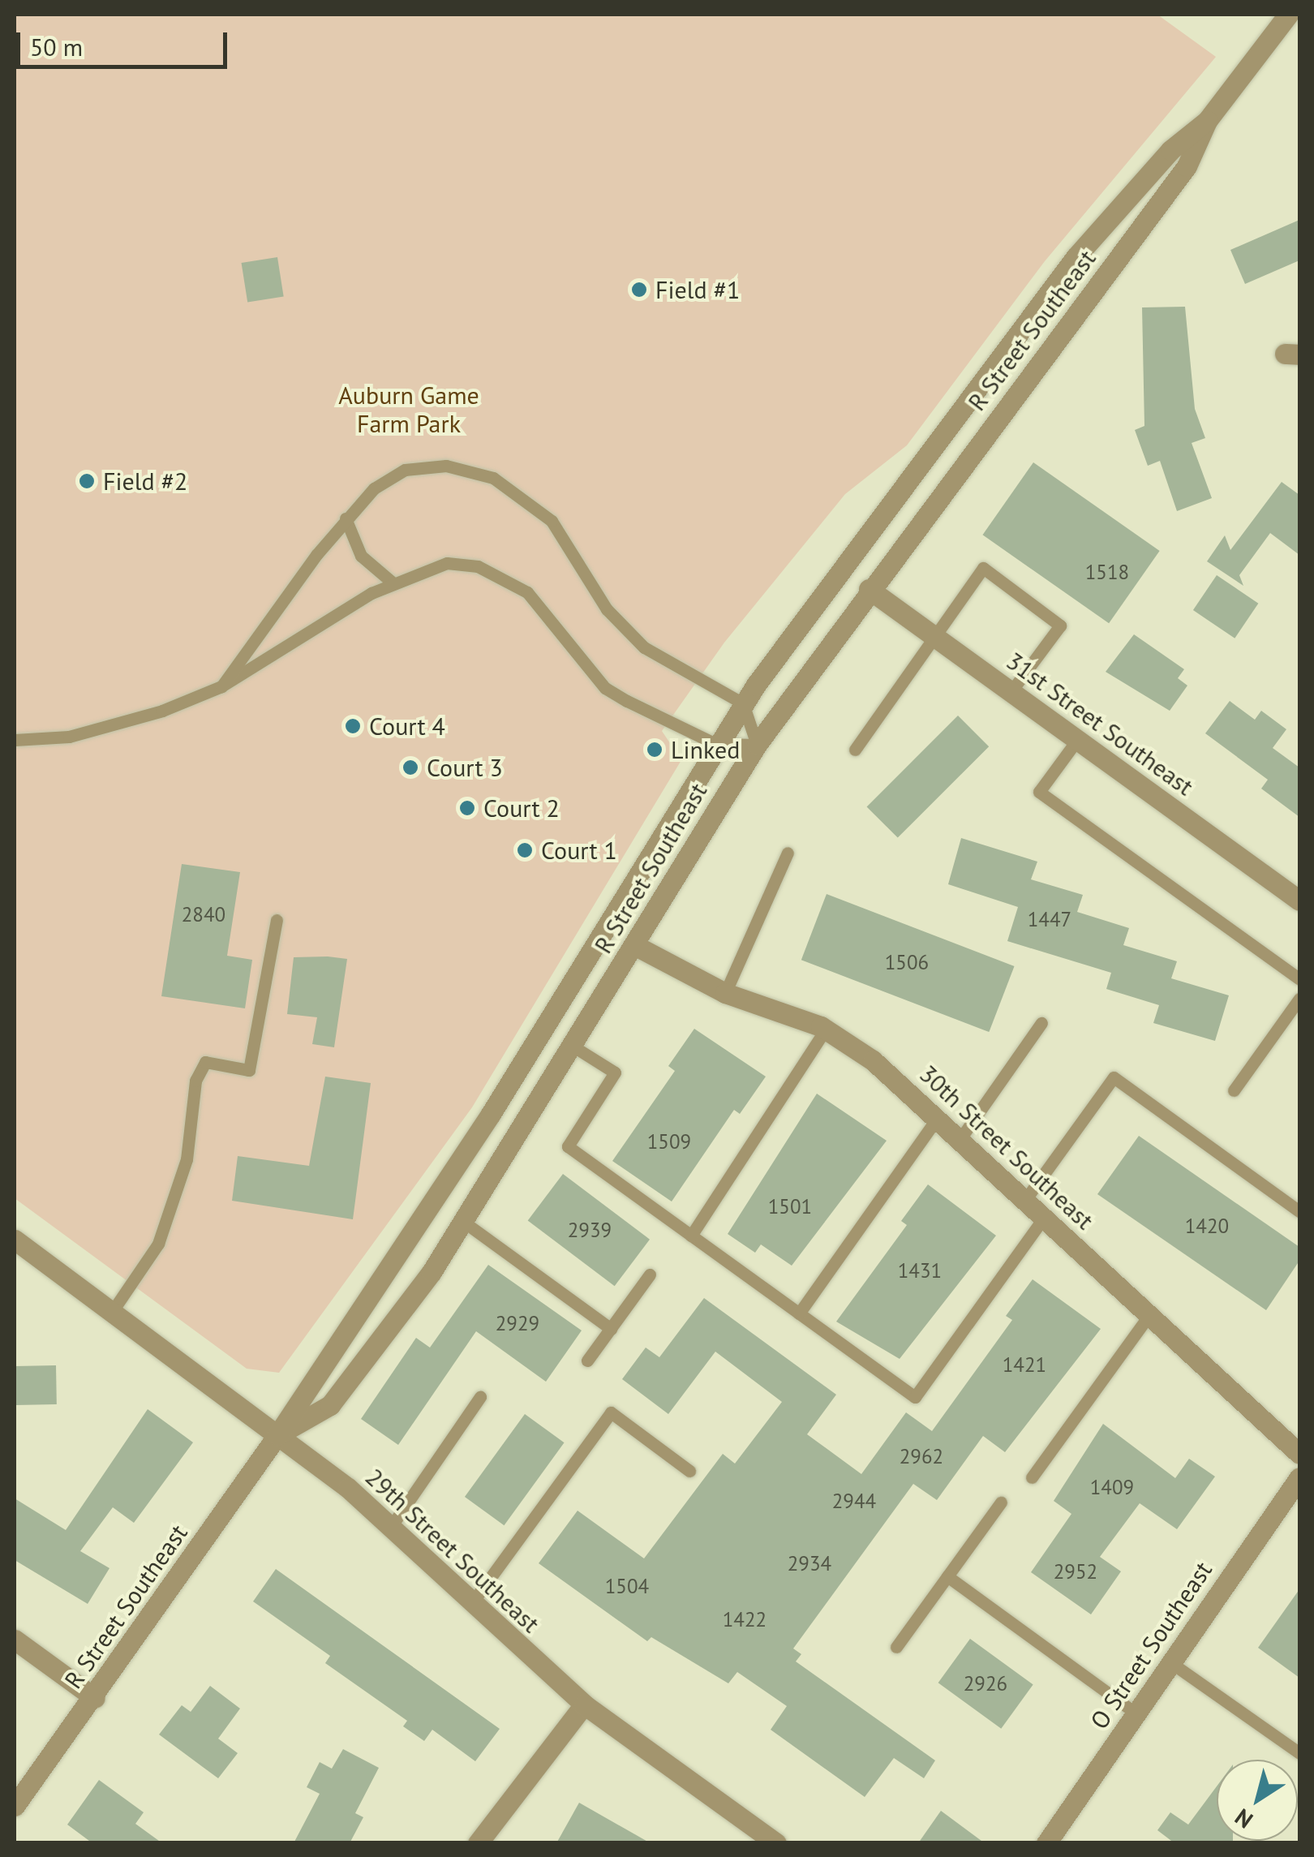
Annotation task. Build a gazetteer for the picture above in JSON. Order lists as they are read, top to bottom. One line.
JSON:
{"streets":{"street":["R Street Southeast","31st Street Southeast","30th Street Southeast","29th Street Southeast","O Street Southeast"]},"crossings":[["R Street Southeast","31st Street Southeast"],["R Street Southeast","30th Street Southeast"],["R Street Southeast","29th Street Southeast"]],"parks":["Auburn Game Farm Park"],"places":["Field #1","Field #2","Court 4","Linked","Court 3","Court 2","Court 1"],"house_numbers":["1518","2840","1447","1506","1509","1501","1420","2939","1431","2929","1421","2962","1409","2944","2934","2952","1504","1422","2926"],"scale_bar":"50 m","north":"bottom left"}
